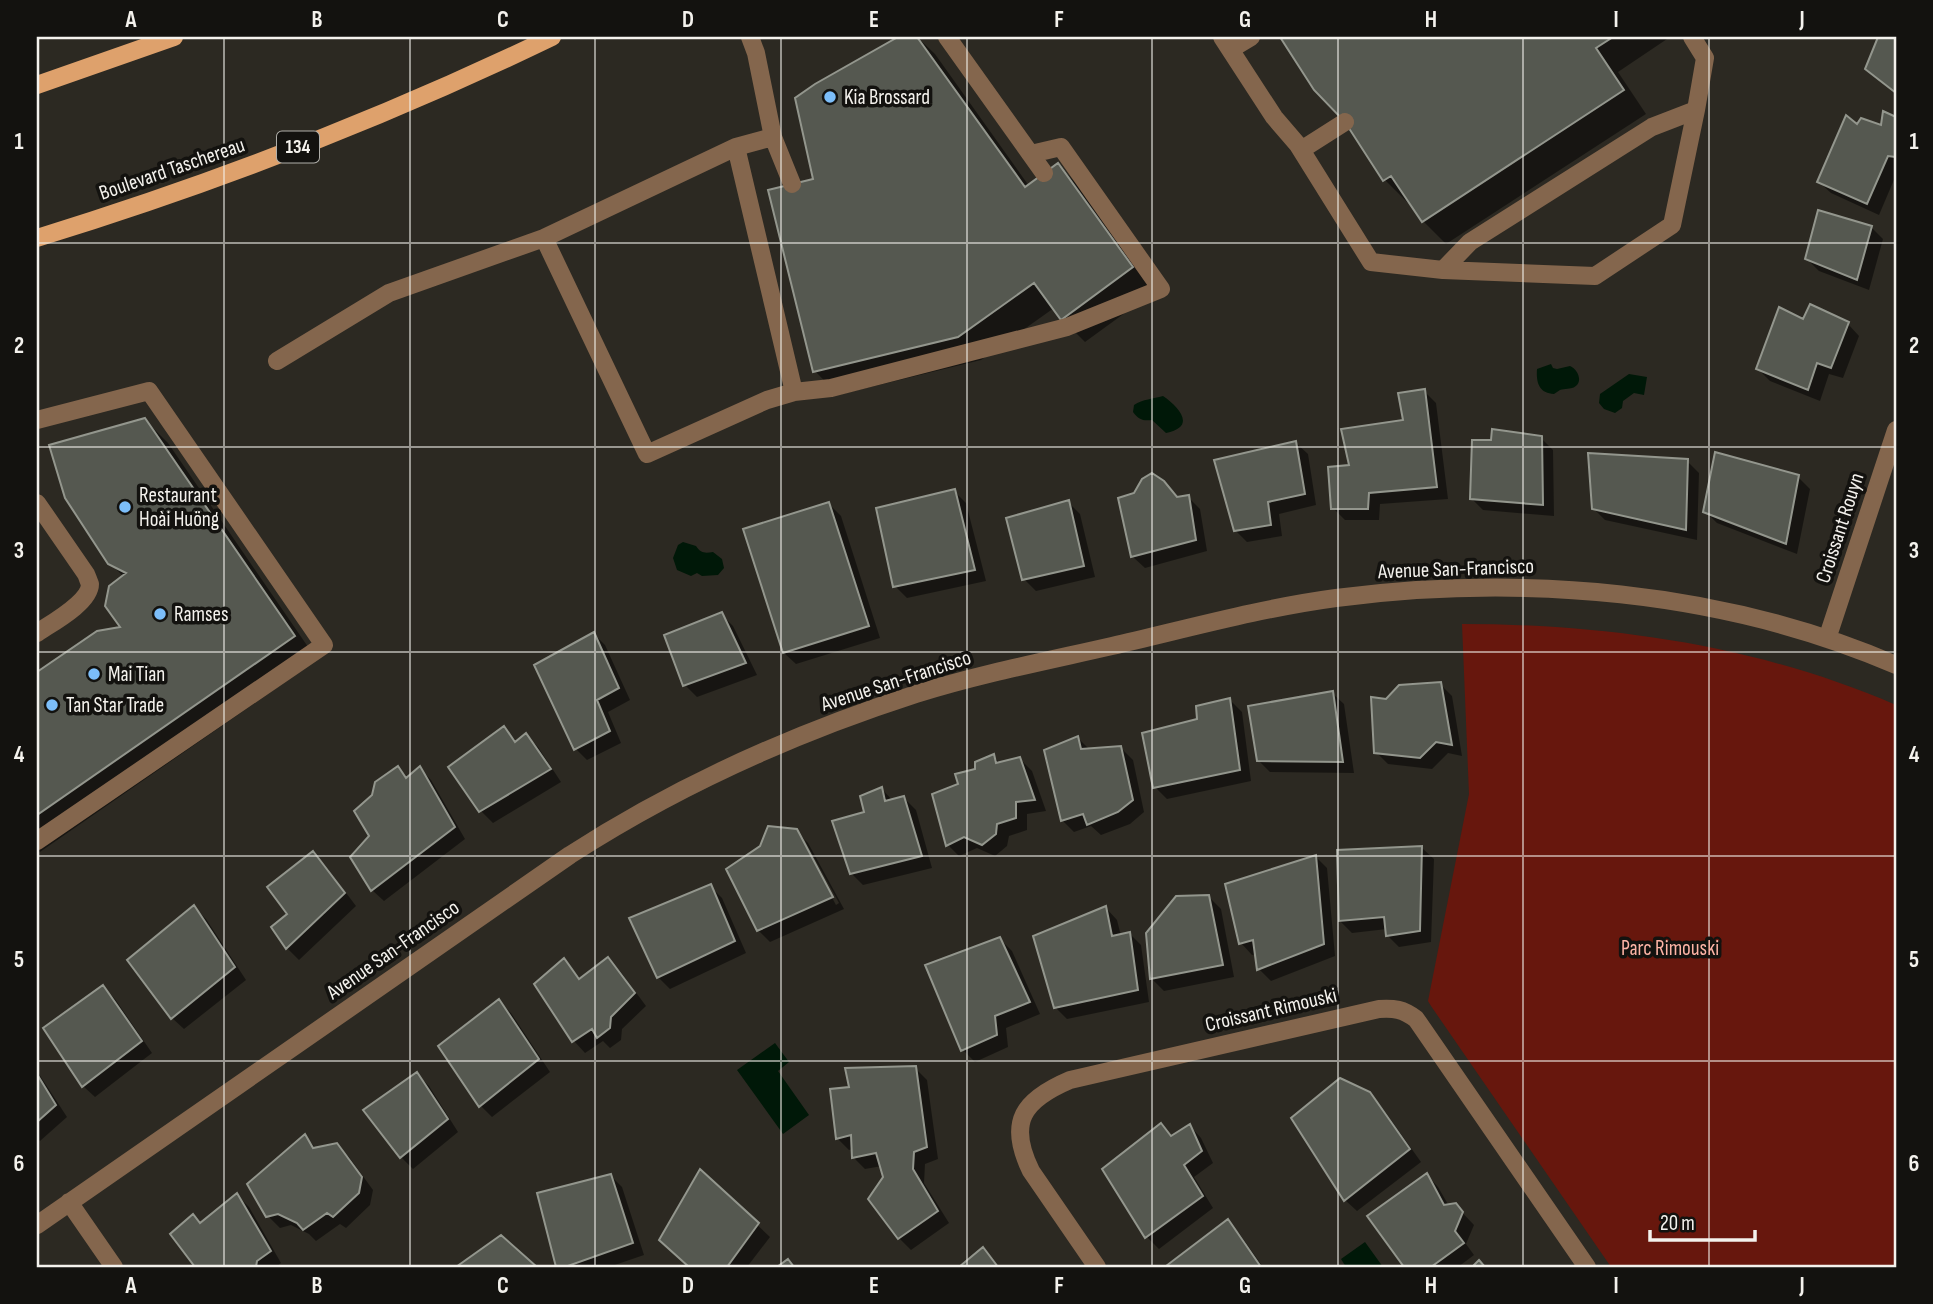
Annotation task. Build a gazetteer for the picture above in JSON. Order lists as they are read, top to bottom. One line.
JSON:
{"streets":{"main road":["134","Boulevard Taschereau"],"street":["Croissant Rouyn","Avenue San-Francisco","Croissant Rimouski"]},"crossings":[["Croissant Rouyn","Avenue San-Francisco"]],"parks":["Parc Rimouski"],"places":["Kia Brossard","Restaurant Hoài Huöng","Ramses","Mai Tian","Tan Star Trade"],"scale_bar":"20 m","grid":{"columns":["A","B","C","D","E","F","G","H","I","J"],"rows":["1","2","3","4","5","6"]}}
